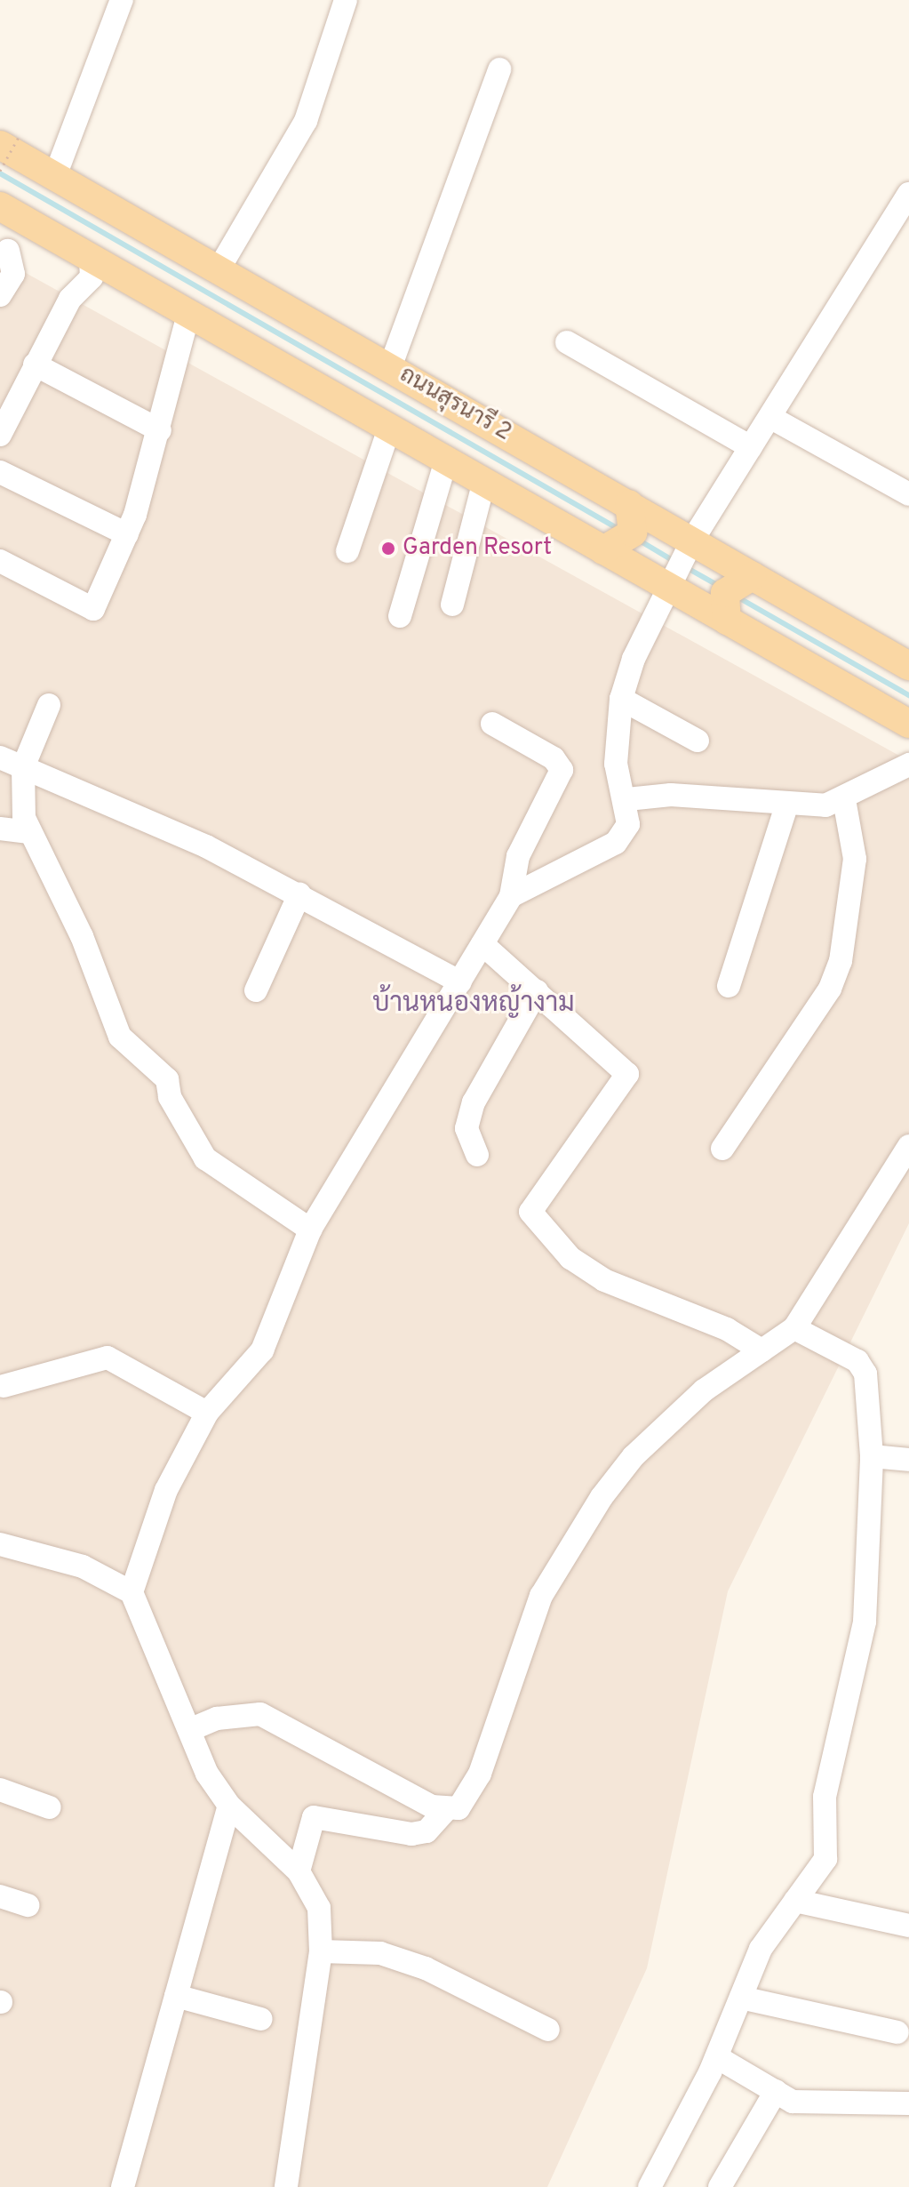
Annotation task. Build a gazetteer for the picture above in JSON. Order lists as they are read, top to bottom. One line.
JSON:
{"streets":{"main road":["ถนนสุรนารี 2"]},"districts":["บ้านหนองหญ้างาม"],"places":["Garden Resort"]}
